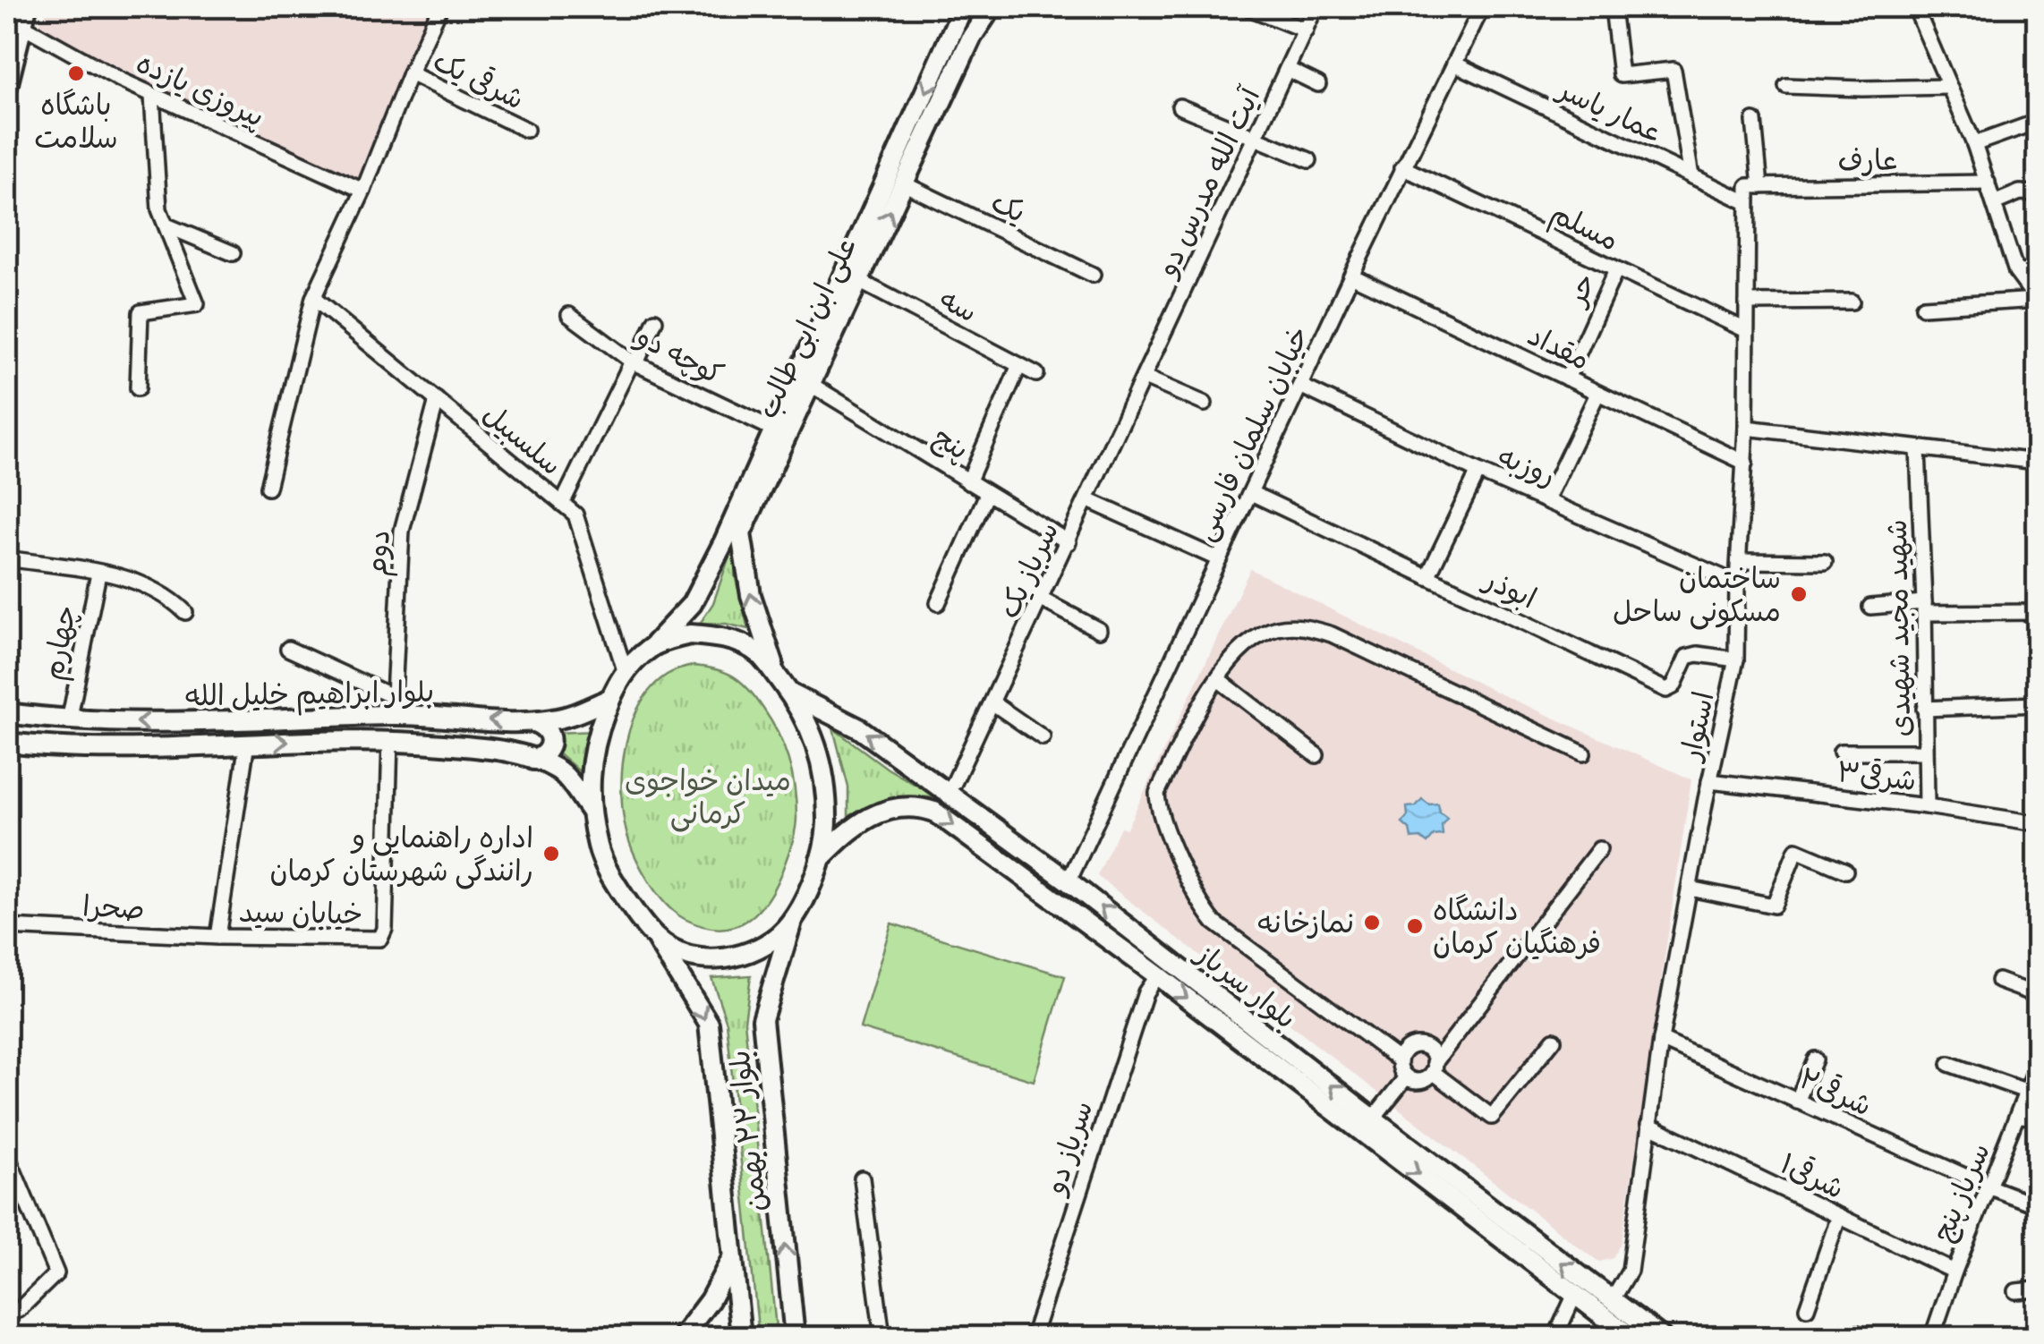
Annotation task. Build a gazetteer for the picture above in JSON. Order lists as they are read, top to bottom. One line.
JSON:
{"streets":{"main road":["علی ابن ابی طالب","بلوار ابراهیم خلیل الله","بلوار سرباز","بلوار ۲۲ بهمن"],"street":["شرقی یک","پیروزی یازده","عمار یاسر","عارف","آیت الله مدرس دو","یک","مسلم","حر","سه","مقداد","کوچه دو","خیابان سلمان فارسی","سلسبیل","پنج","روزبه","دوم","سرباز یک","ابوذر","شهید مجید شهیدی","چهارم","استوار","شرقی۳","صحرا","خیابان سید","شرقی۲","سرباز دو","شرقی۱","سرباز پنج"]},"crossings":[["عمار یاسر","خیابان سلمان فارسی"],["عمار یاسر","استوار"],["عارف","استوار"],["آیت الله مدرس دو","سرباز یک"],["یک","علی ابن ابی طالب"],["مسلم","حر"],["مسلم","خیابان سلمان فارسی"],["مسلم","استوار"],["حر","مقداد"],["سه","علی ابن ابی طالب"],["علی ابن ابی طالب","کوچه دو"],["علی ابن ابی طالب","سلسبیل"],["علی ابن ابی طالب","پنج"],["علی ابن ابی طالب","بلوار ابراهیم خلیل الله"],["علی ابن ابی طالب","بلوار سرباز"],["علی ابن ابی طالب","بلوار ۲۲ بهمن"],["مقداد","خیابان سلمان فارسی"],["مقداد","استوار"],["خیابان سلمان فارسی","روزبه"],["خیابان سلمان فارسی","ابوذر"],["خیابان سلمان فارسی","بلوار سرباز"],["سلسبیل","دوم"],["سلسبیل","بلوار ابراهیم خلیل الله"],["سلسبیل","بلوار سرباز"],["سلسبیل","بلوار ۲۲ بهمن"],["پنج","سرباز یک"],["روزبه","استوار"],["دوم","بلوار ابراهیم خلیل الله"],["ابوذر","استوار"],["شهید مجید شهیدی","شرقی۳"],["چهارم","بلوار ابراهیم خلیل الله"],["بلوار ابراهیم خلیل الله","خیابان سید"],["بلوار ابراهیم خلیل الله","بلوار سرباز"],["بلوار ابراهیم خلیل الله","بلوار ۲۲ بهمن"],["استوار","شرقی۳"],["استوار","بلوار سرباز"],["استوار","شرقی۲"],["استوار","شرقی۱"],["صحرا","خیابان سید"],["بلوار سرباز","بلوار ۲۲ بهمن"],["بلوار سرباز","سرباز دو"],["شرقی۲","سرباز پنج"],["شرقی۱","سرباز پنج"]],"parks":["میدان خواجوی کرمانی"],"places":["باشگاه سلامت","ساختمان مسکونی ساحل","اداره راهنمایی و رانندگی شهرستان کرمان","نمازخانه","دانشگاه فرهنگیان کرمان"]}
